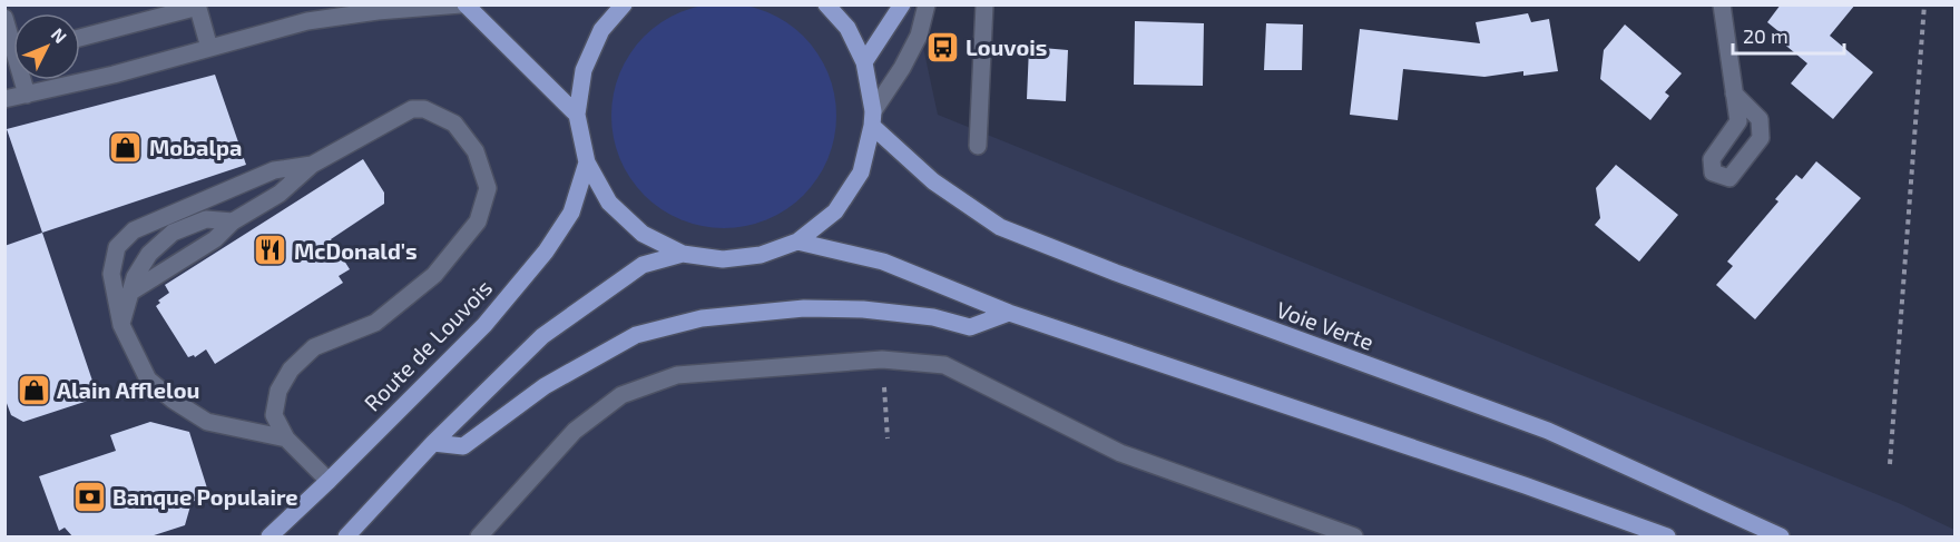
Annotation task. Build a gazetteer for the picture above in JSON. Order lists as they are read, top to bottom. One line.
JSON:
{"streets":{"main road":["Voie Verte","Route de Louvois"]},"places":{"bus stop":["Louvois"],"shop":["Mobalpa","Alain Afflelou"],"restaurant":["McDonald's"],"bank":["Banque Populaire"]},"scale_bar":"20 m","north":"top right"}
